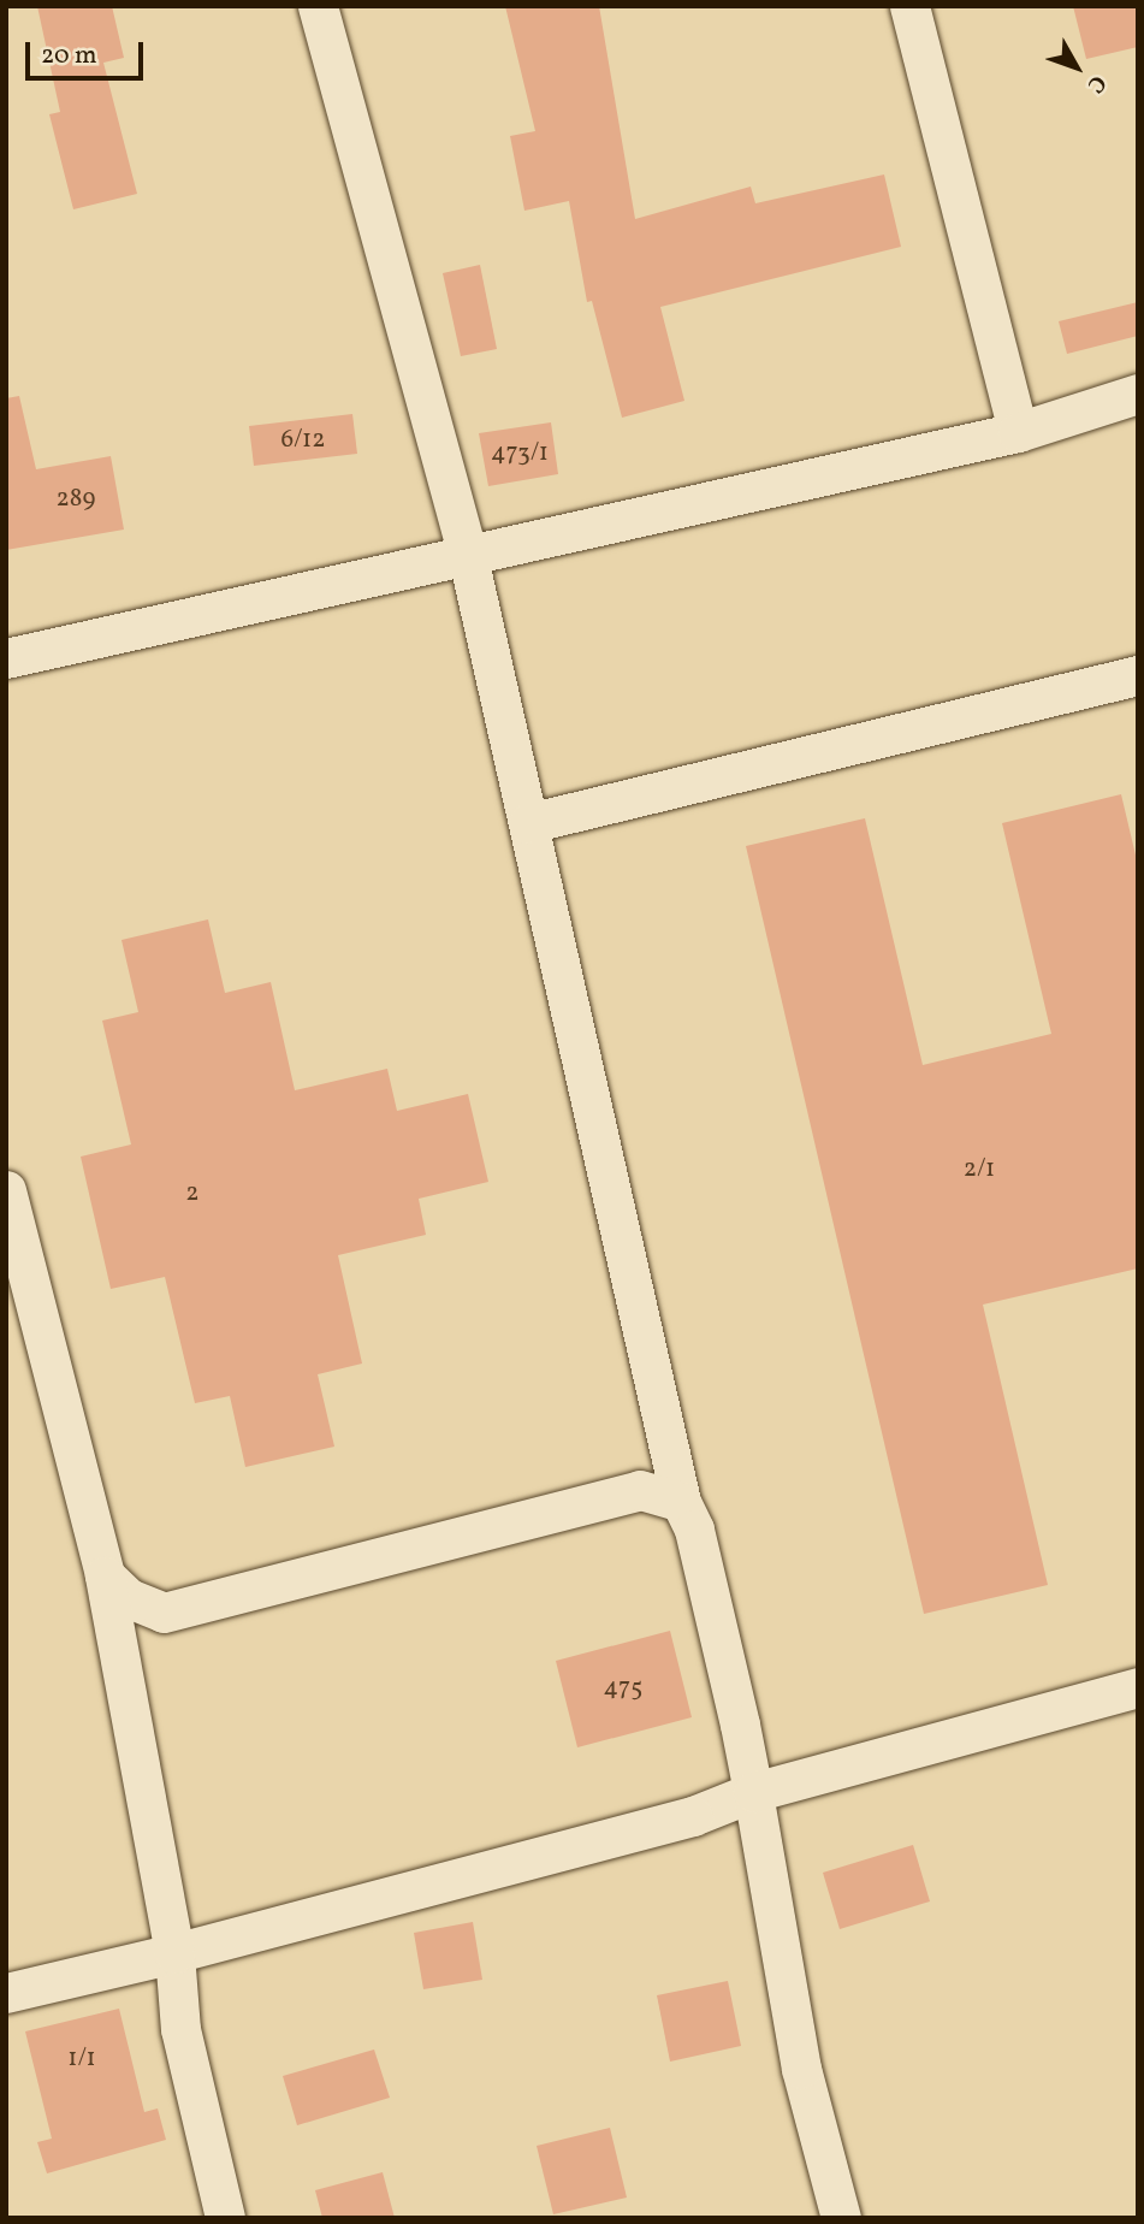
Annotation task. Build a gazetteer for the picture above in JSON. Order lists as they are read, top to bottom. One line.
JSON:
{"house_numbers":["6/12","473/1","289","2/1","2","475","1/1"],"scale_bar":"20 m","north":"bottom right"}
